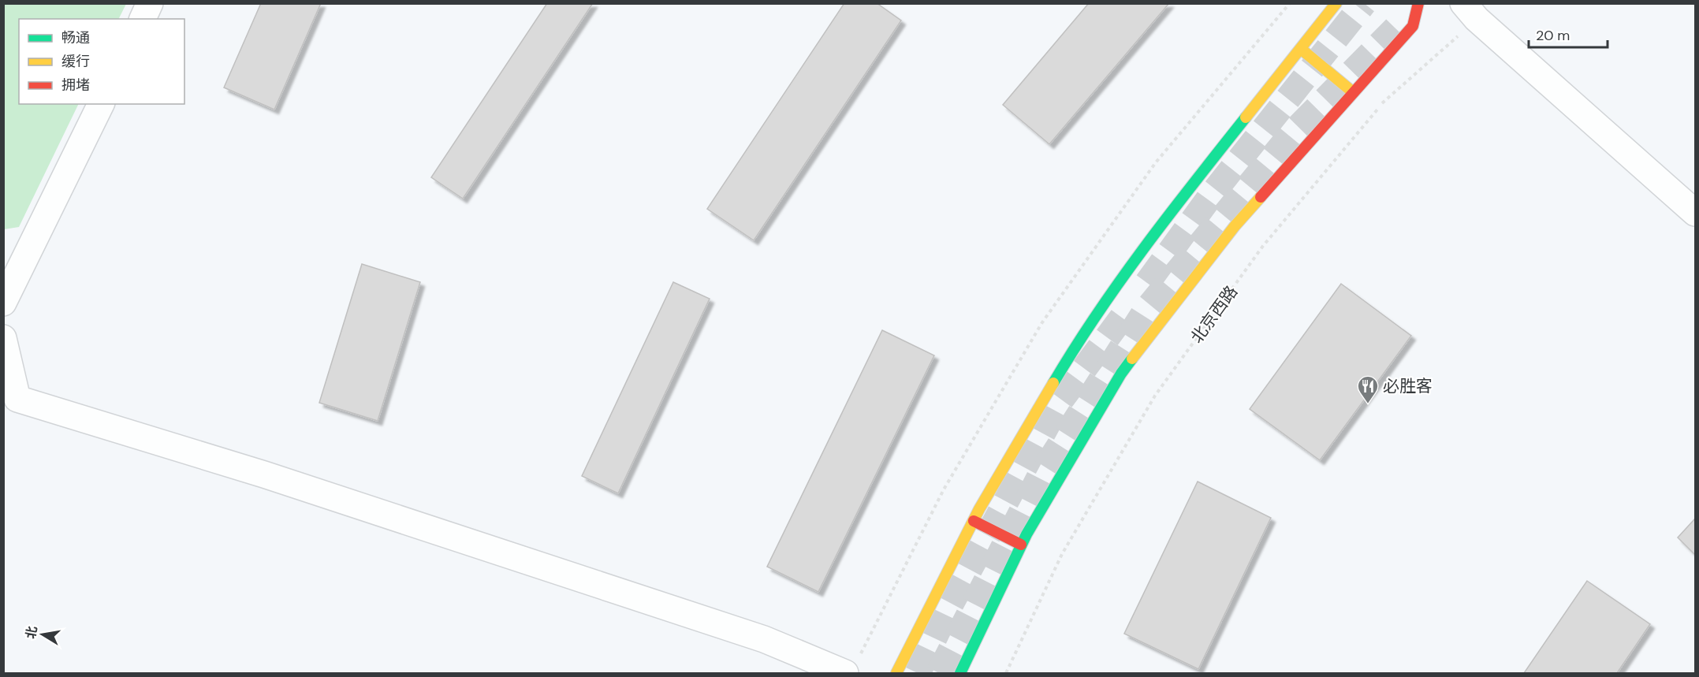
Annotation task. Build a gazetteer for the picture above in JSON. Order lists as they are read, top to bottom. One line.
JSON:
{"streets":{"path":["北京西路"]},"places":{"restaurant":["必胜客"]},"legend":["畅通","缓行","拥堵"],"scale_bar":"20 m","north":"left"}
